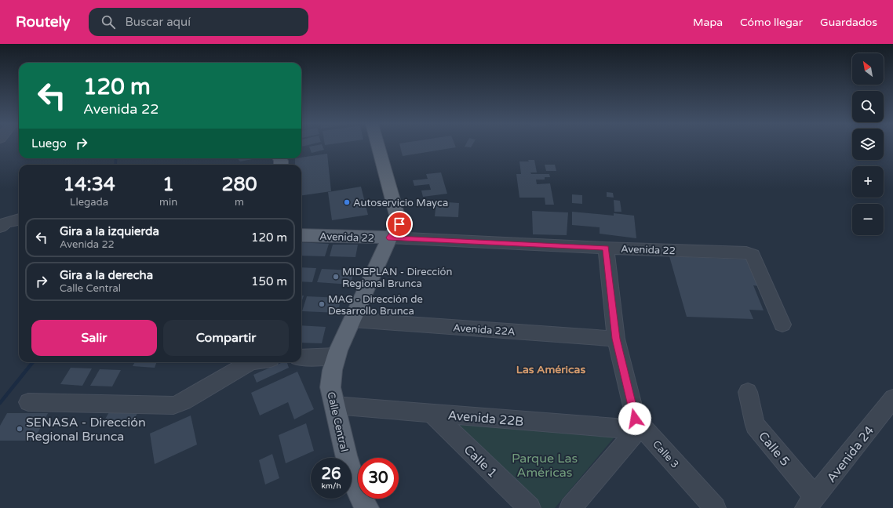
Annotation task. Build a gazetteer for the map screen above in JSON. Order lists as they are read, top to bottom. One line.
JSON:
{"streets":{"main road":["Avenida 22","Calle Central"],"street":["Avenida 22A","Avenida 22B","Calle 5","Calle 3","Avenida 24","Calle 1"]},"crossings":[["Avenida 22","Calle Central"],["Avenida 22A","Calle Central"],["Avenida 22B","Calle Central"],["Avenida 22B","Calle 3"],["Avenida 22B","Calle 1"],["Calle 5","Avenida 24"]],"districts":["Las Américas"],"parks":["Parque Las Américas"],"places":["Autoservicio Mayca","MIDEPLAN - Dirección Regional Brunca","MAG - Dirección de Desarrollo Brunca","SENASA - Dirección Regional Brunca"],"north":"top left","page":{"header":"Routely","search":"Buscar aquí","nav":["Mapa","Cómo llegar","Guardados"],"map_buttons":["+","−"],"turn":["120 m","Avenida 22"],"then":"Luego","eta":["14:34","Llegada","1","min","280","m"],"list":[{"name":"Gira a la izquierda","note":"Avenida 22","value":"120 m"},{"name":"Gira a la derecha","note":"Calle Central","value":"150 m"}],"buttons":["Salir","Compartir"],"speed":"26 km/h","limit":"30"}}
